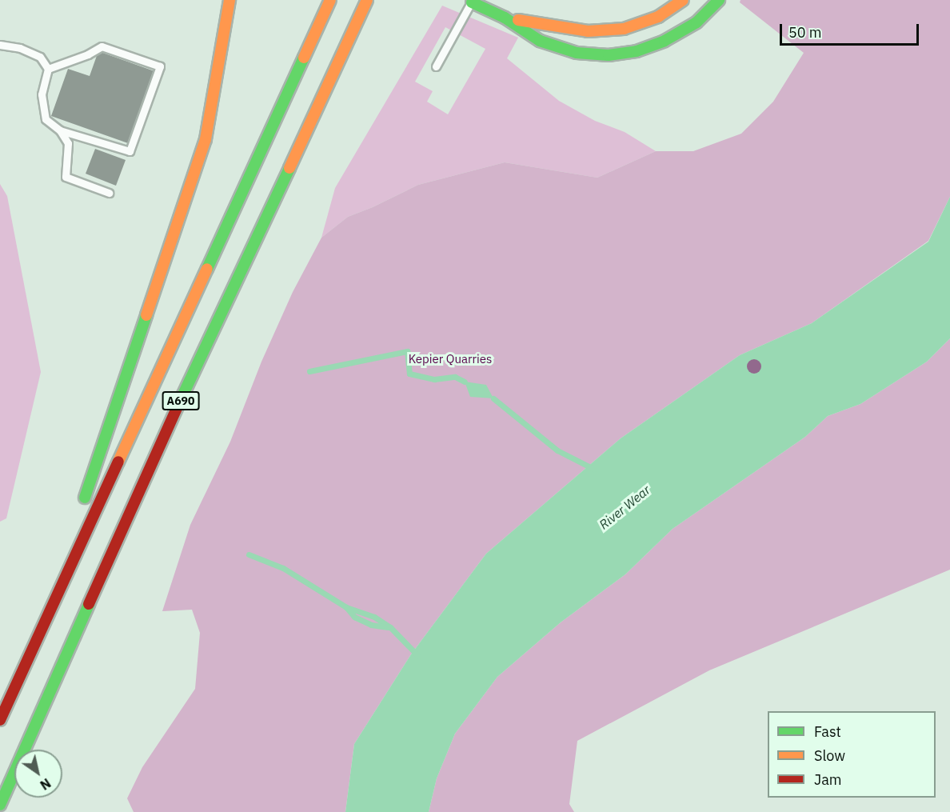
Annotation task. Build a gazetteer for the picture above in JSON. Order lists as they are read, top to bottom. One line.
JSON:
{"streets":{"highway":["A690"]},"water":["River Wear"],"parks":["Kepier Quarries"],"legend":["Fast","Slow","Jam"],"scale_bar":"50 m","north":"bottom right"}
